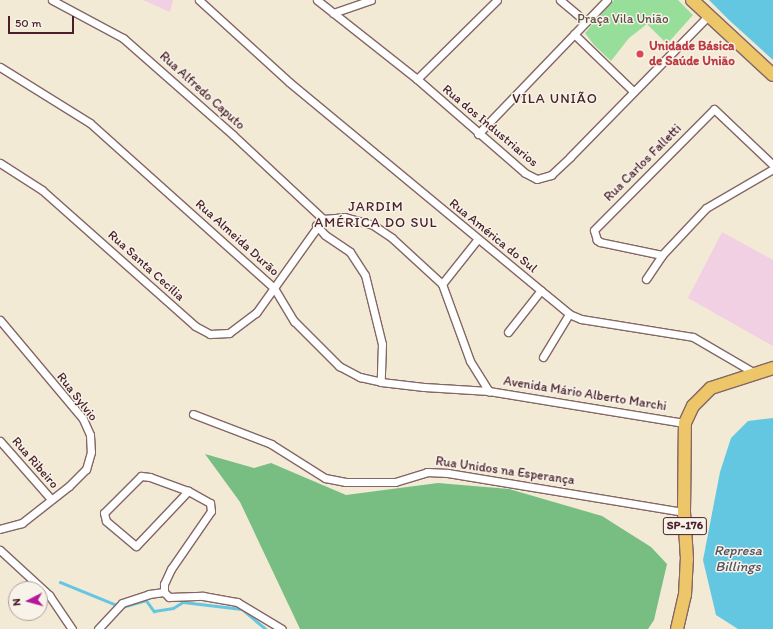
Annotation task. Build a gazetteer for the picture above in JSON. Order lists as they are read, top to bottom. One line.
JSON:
{"streets":{"main road":["SP-176"],"street":["Rua Alfredo Caputo","Rua dos Industriarios","Rua Carlos Falletti","Rua América do Sul","Rua Almeida Durão","Rua Santa Cecília","Avenida Mário Alberto Marchi","Rua Sylvio","Rua Ribeiro","Rua Unidos na Esperança"]},"crossings":[["Rua Alfredo Caputo","Avenida Mário Alberto Marchi"],["Rua América do Sul","SP-176"],["Rua Almeida Durão","Rua Santa Cecília"],["Rua Almeida Durão","Avenida Mário Alberto Marchi"],["Avenida Mário Alberto Marchi","SP-176"],["Rua Sylvio","Rua Ribeiro"],["Rua Unidos na Esperança","SP-176"]],"districts":["VILA UNIÃO","JARDIM AMÉRICA DO SUL"],"water":["Represa Billings"],"parks":["Praça Vila União"],"places":["Unidade Básica de Saúde União"],"scale_bar":"50 m","north":"left"}
